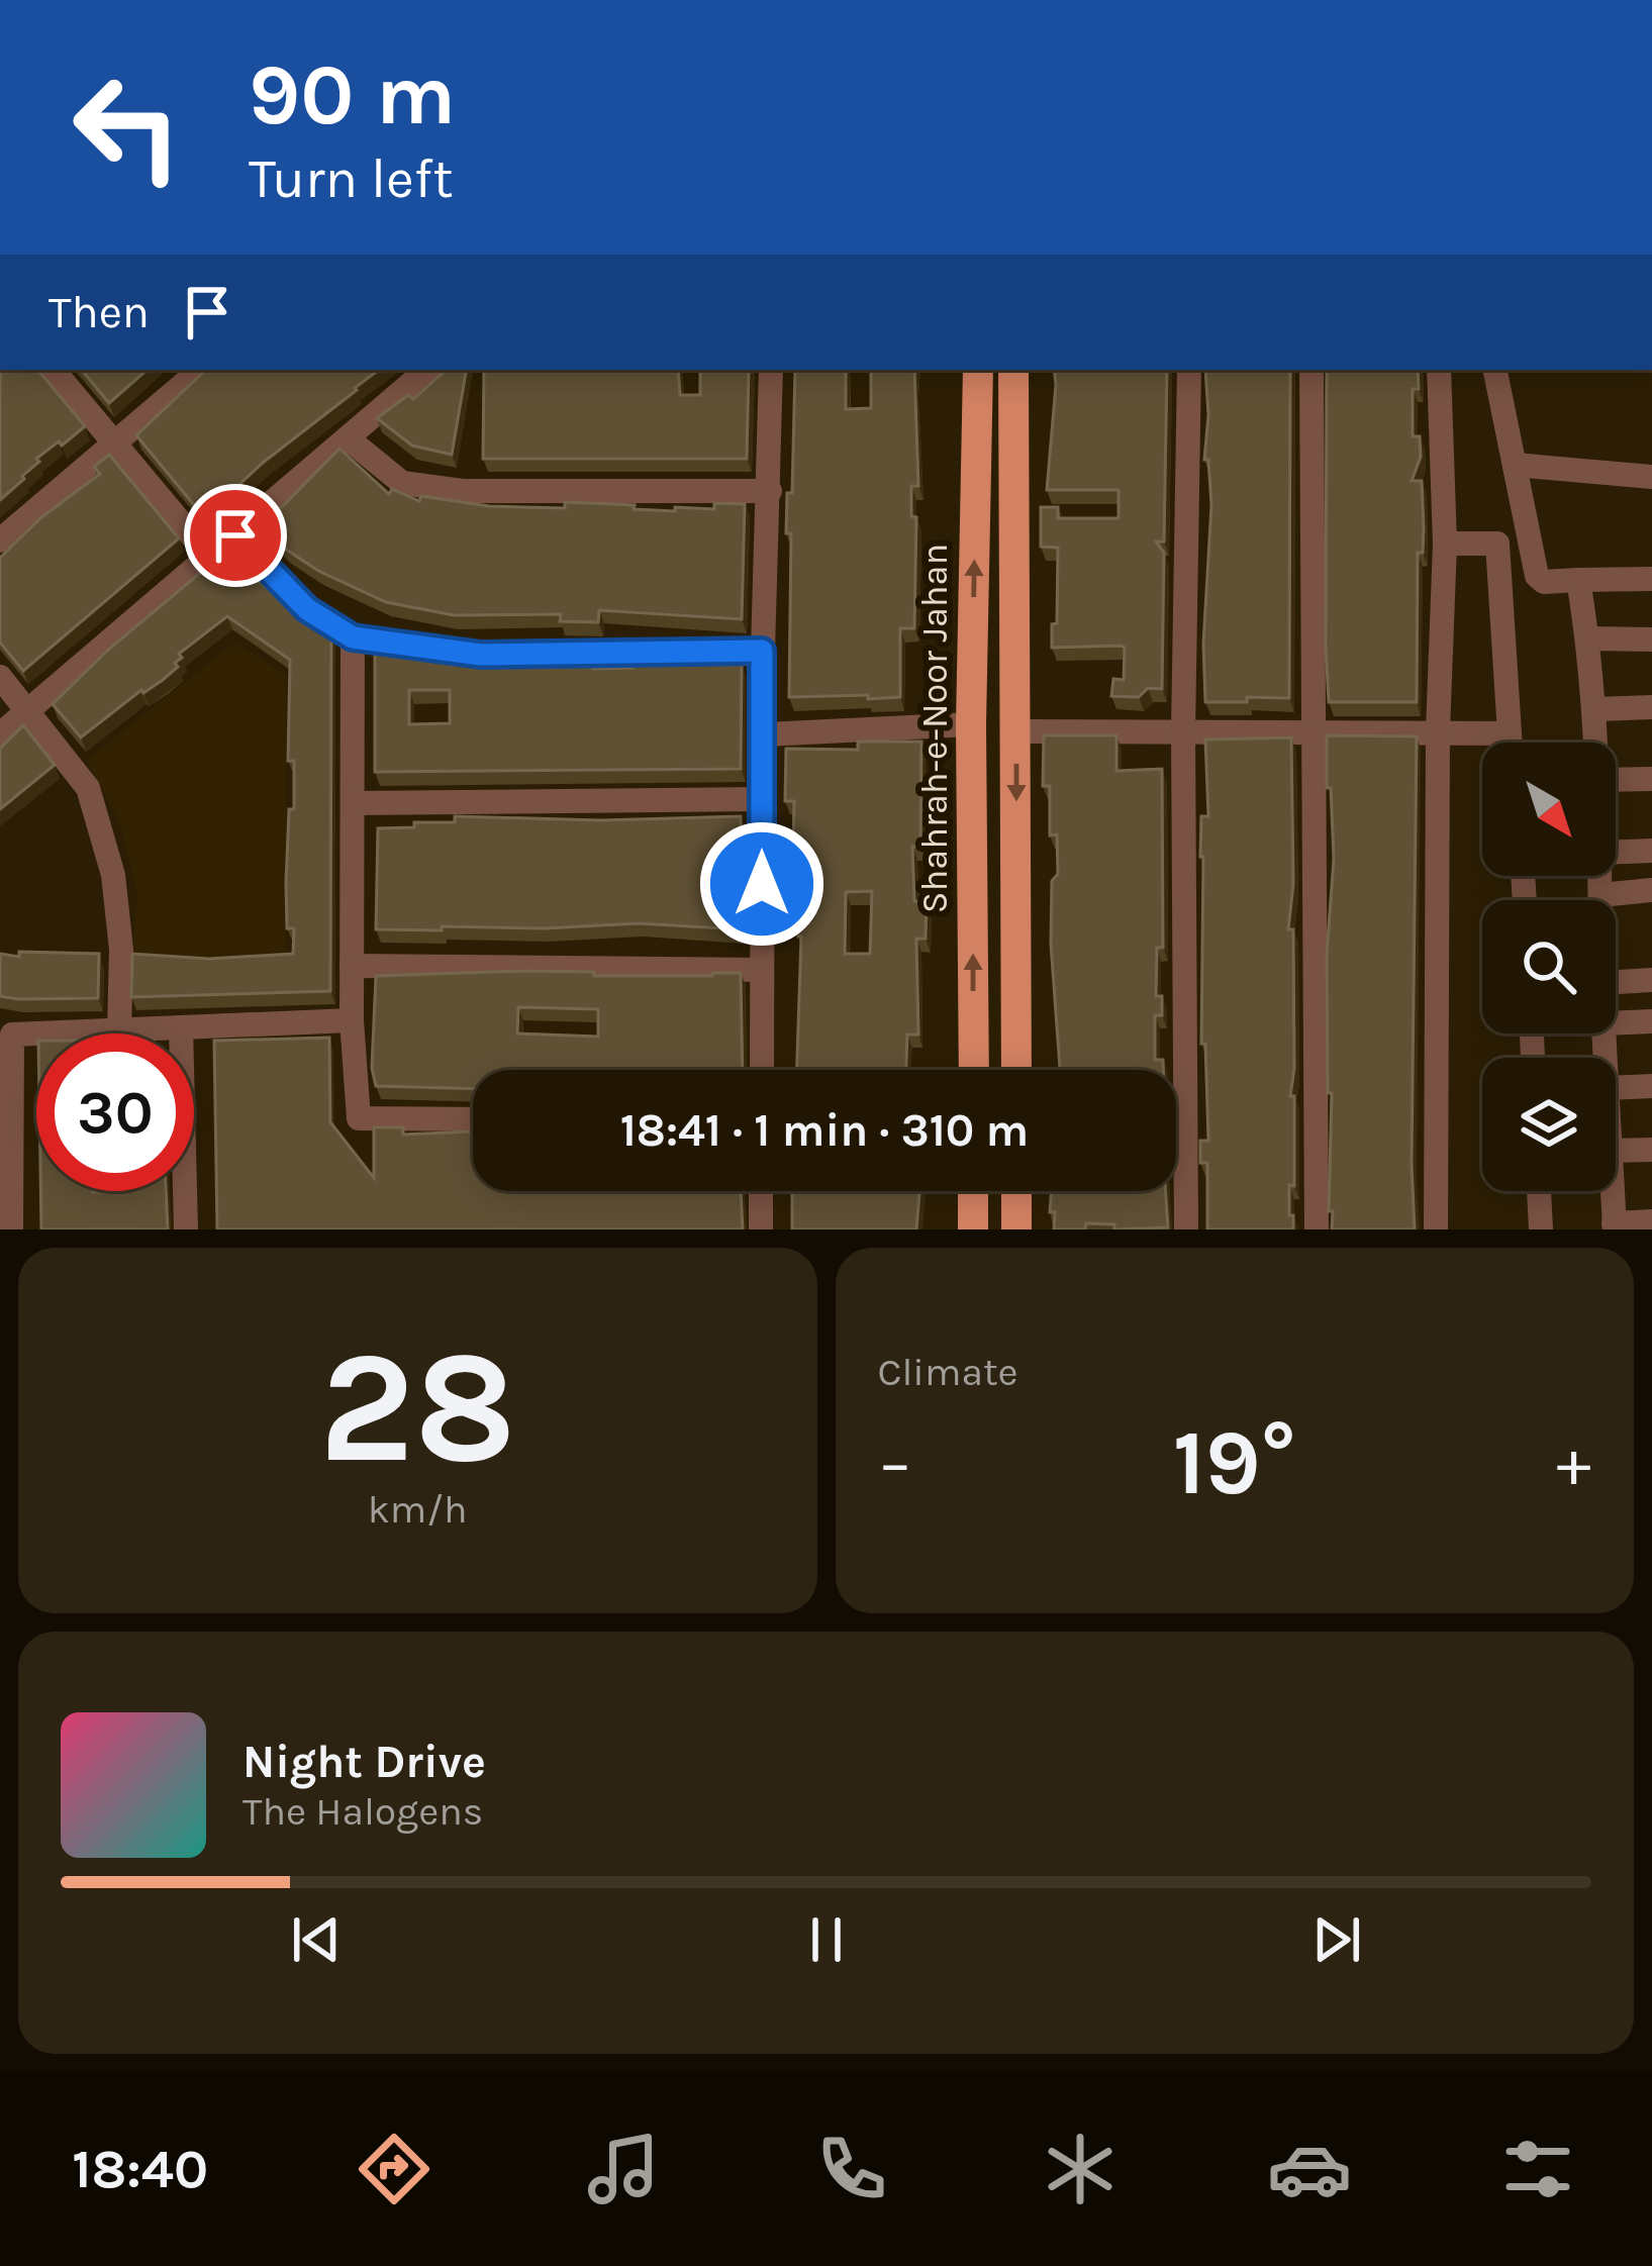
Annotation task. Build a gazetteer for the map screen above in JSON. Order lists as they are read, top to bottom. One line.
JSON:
{"streets":{"main road":["Shahrah-e-Noor Jahan"]},"north":"bottom right","page":{"turn":["90 m","Turn left"],"then":"Then","limit":"30","trip":"18:41 · 1 min · 310 m","tile":[["28","km/h"],"Climate"],"heat":["−","19°","+"],"song":["Night Drive","The Halogens"],"tabs":"18:40"}}
